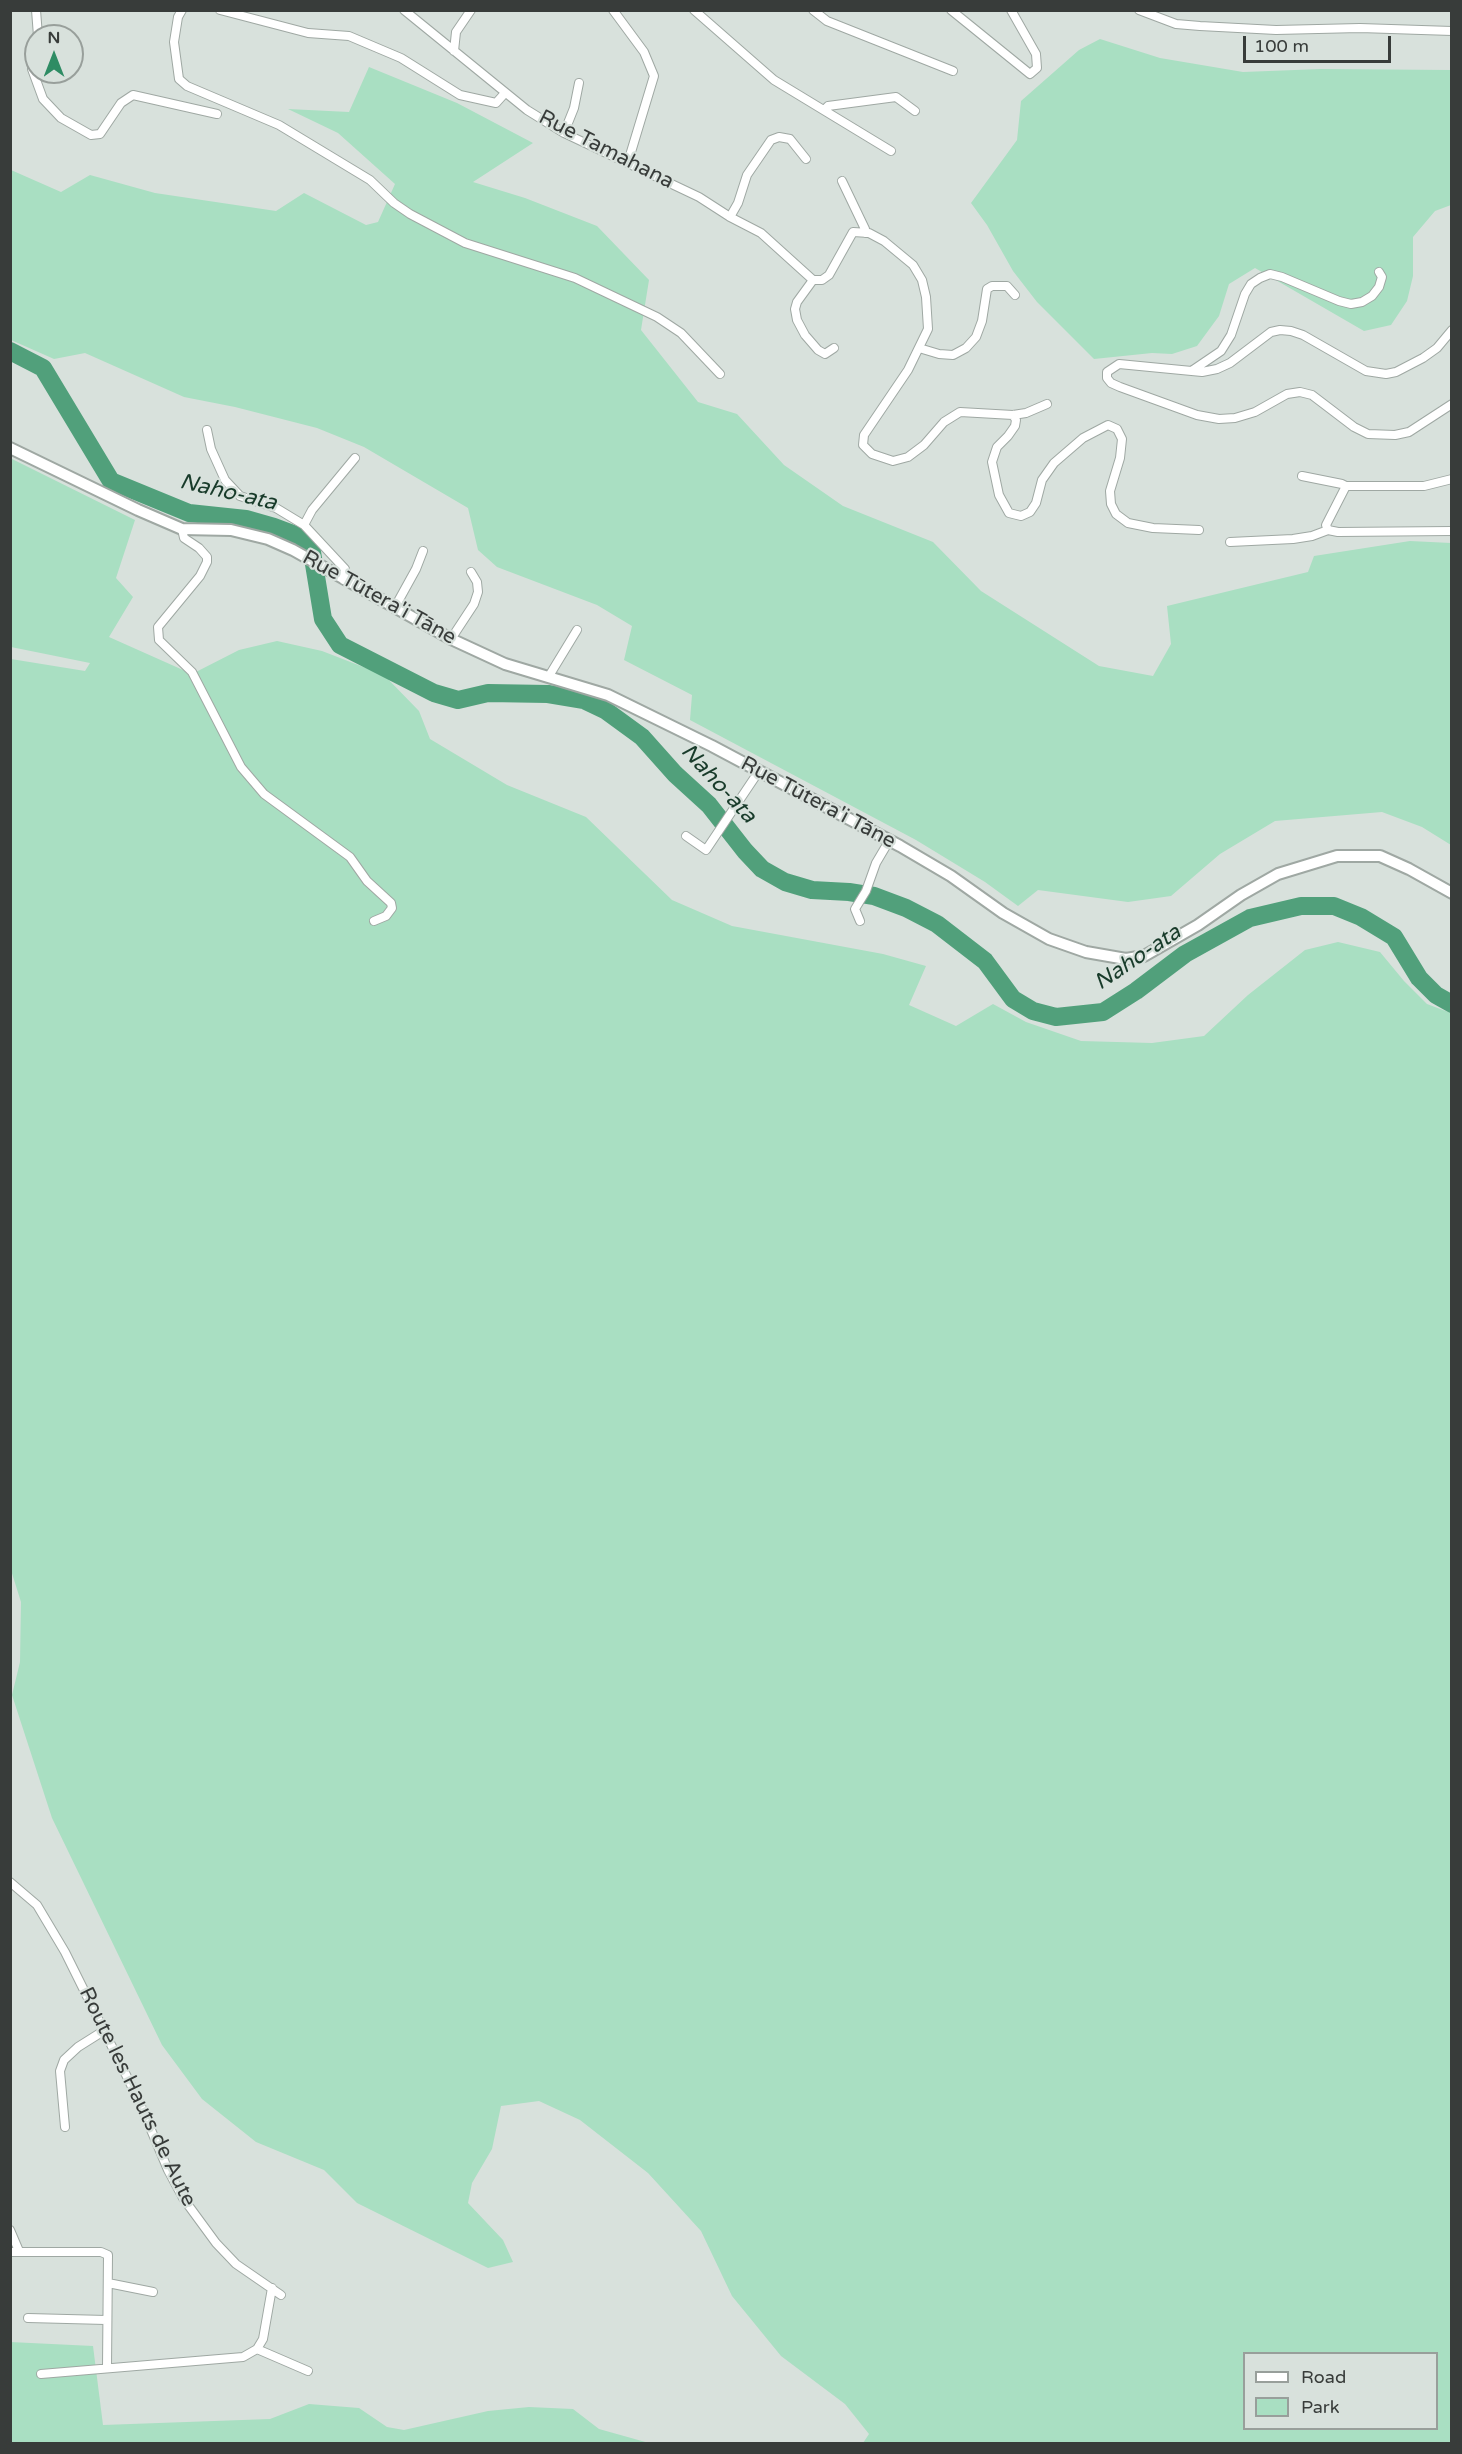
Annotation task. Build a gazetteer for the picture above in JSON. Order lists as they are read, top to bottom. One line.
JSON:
{"streets":{"street":["Rue Tamahana","Rue Tūtera'i Tāne","Route les Hauts de Aute"]},"water":["Naho-ata"],"legend":["Road","Park"],"scale_bar":"100 m","north":"top"}
